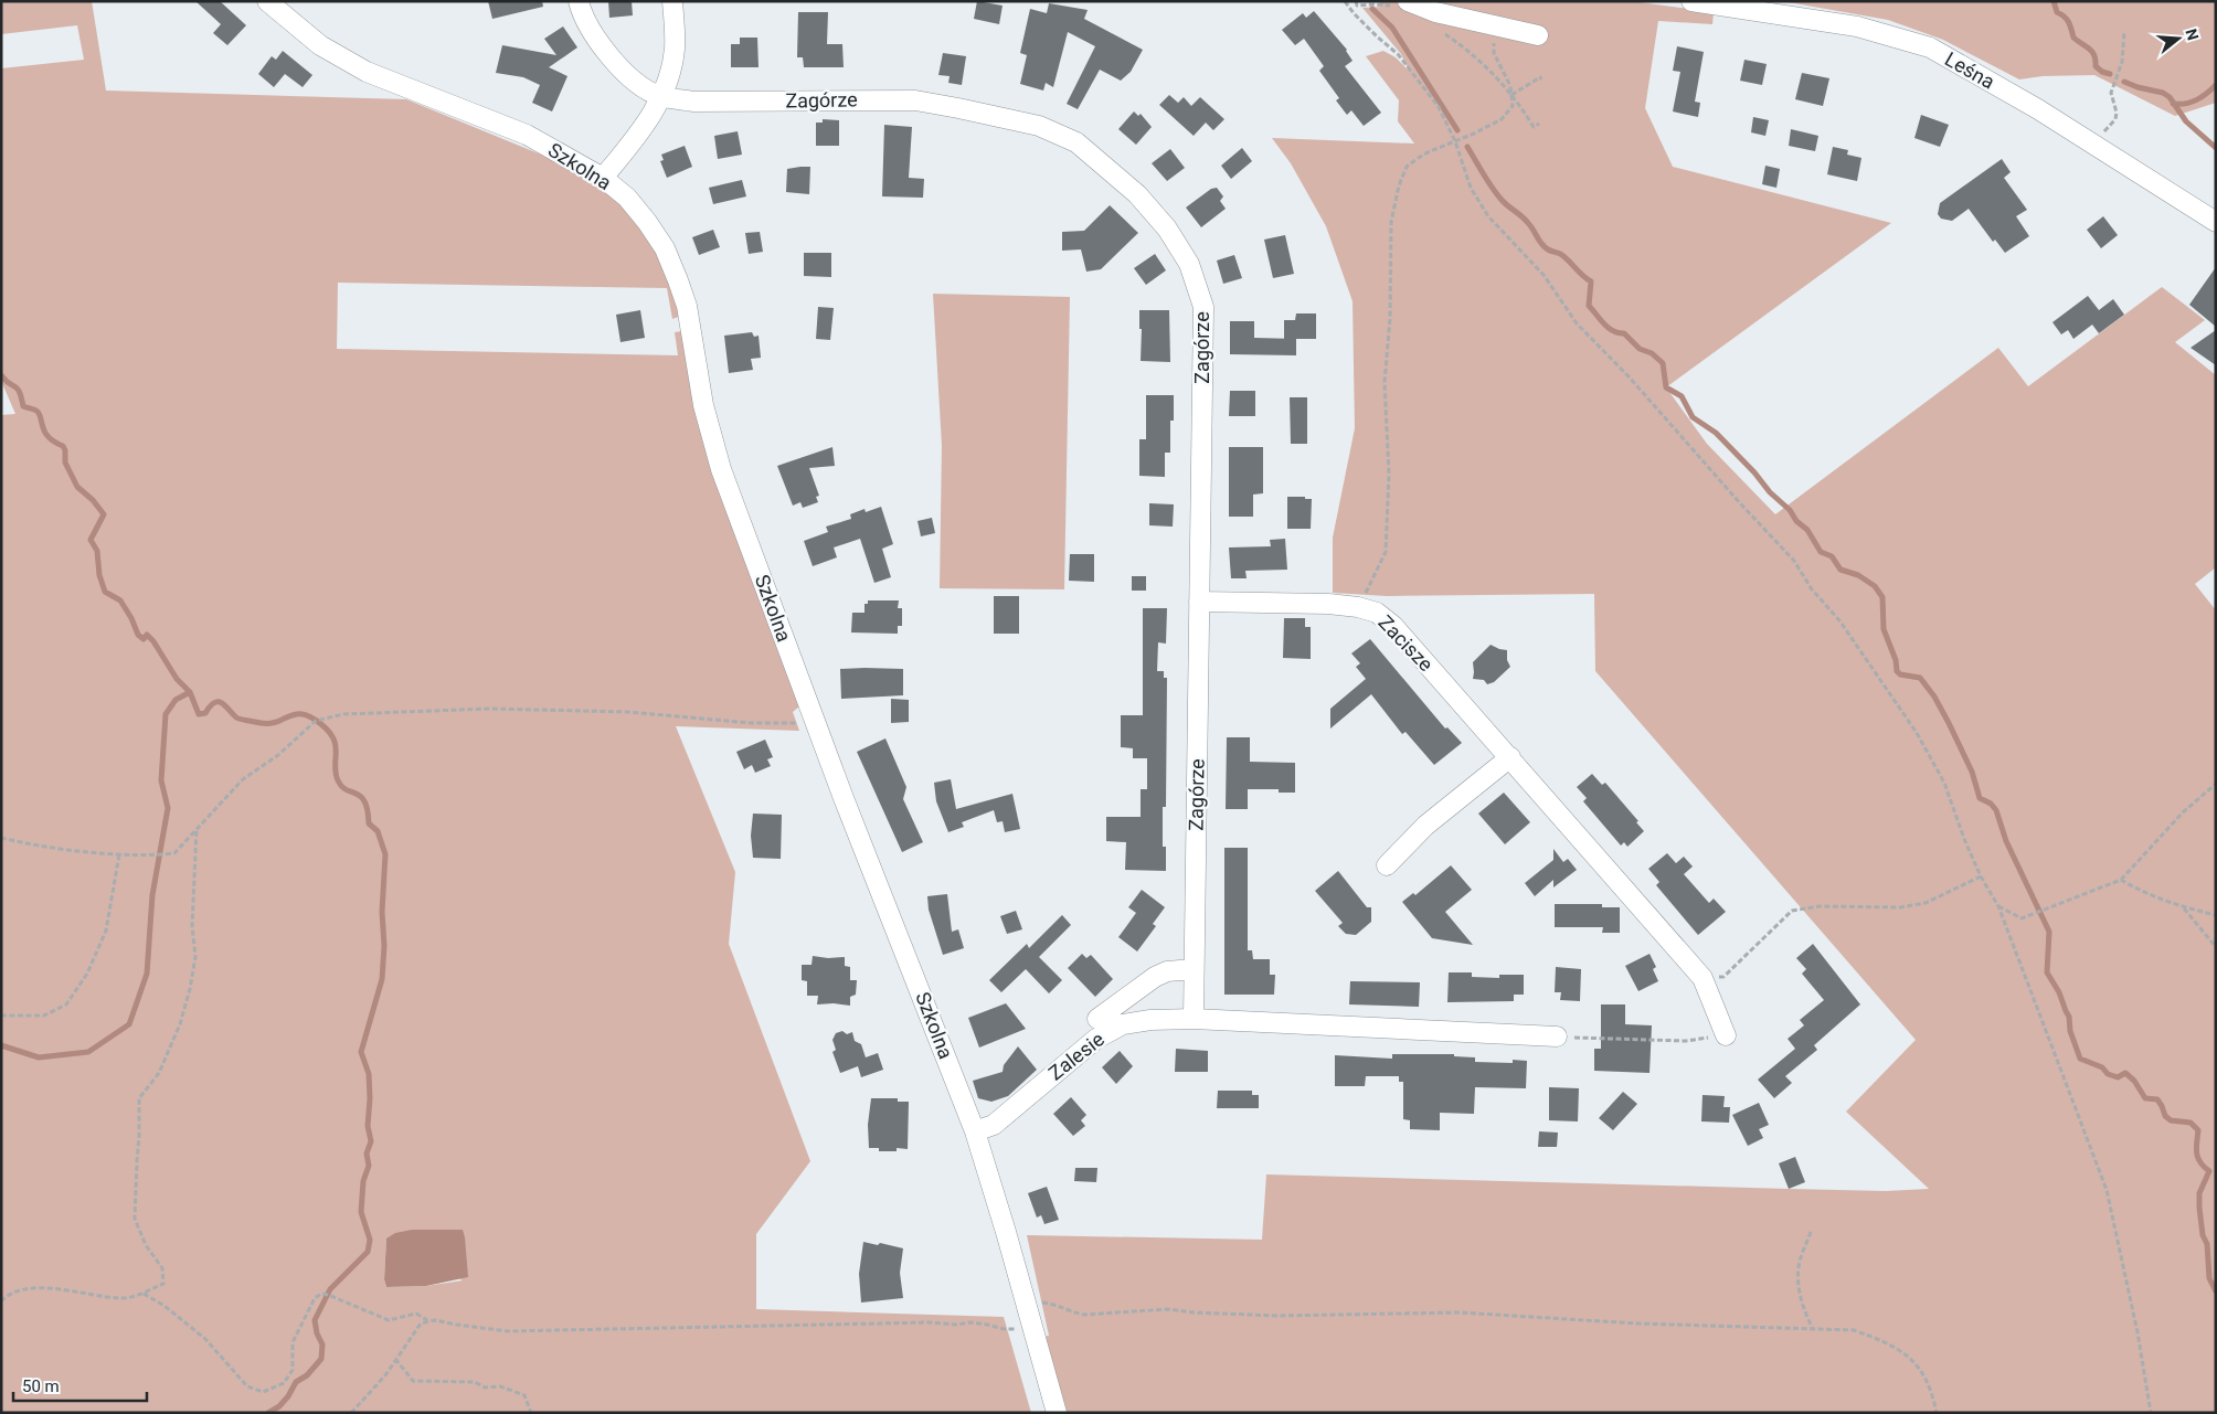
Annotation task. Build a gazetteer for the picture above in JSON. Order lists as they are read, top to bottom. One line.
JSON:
{"streets":{"street":["Leśna","Zagórze","Szkolna","Zacisze","Zalesie"]},"crossings":[["Zagórze","Zacisze"],["Zagórze","Zalesie"],["Szkolna","Zalesie"]],"scale_bar":"50 m","north":"right"}
